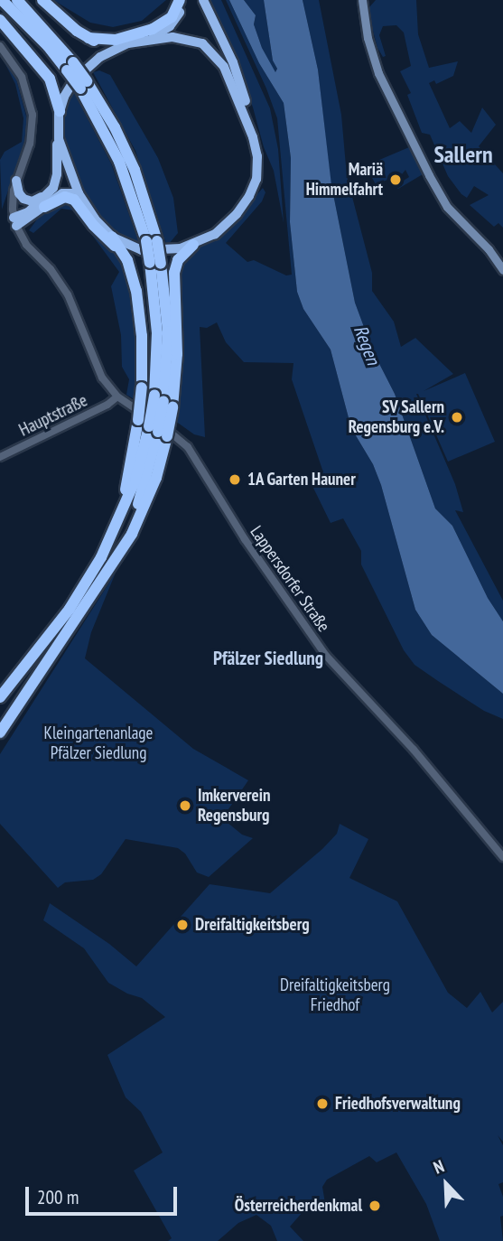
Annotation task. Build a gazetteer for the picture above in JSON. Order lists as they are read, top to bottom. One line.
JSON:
{"streets":{"street":["Hauptstraße","Lappersdorfer Straße"]},"crossings":[["Hauptstraße","Lappersdorfer Straße"]],"districts":["Sallern","Pfälzer Siedlung"],"water":["Regen"],"parks":["Kleingartenanlage Pfälzer Siedlung","Dreifaltigkeitsberg Friedhof"],"places":["Mariä Himmelfahrt","SV Sallern Regensburg e.V.","1A Garten Hauner","Imkerverein Regensburg","Dreifaltigkeitsberg","Friedhofsverwaltung","Österreicherdenkmal"],"scale_bar":"200 m","north":"top left"}
